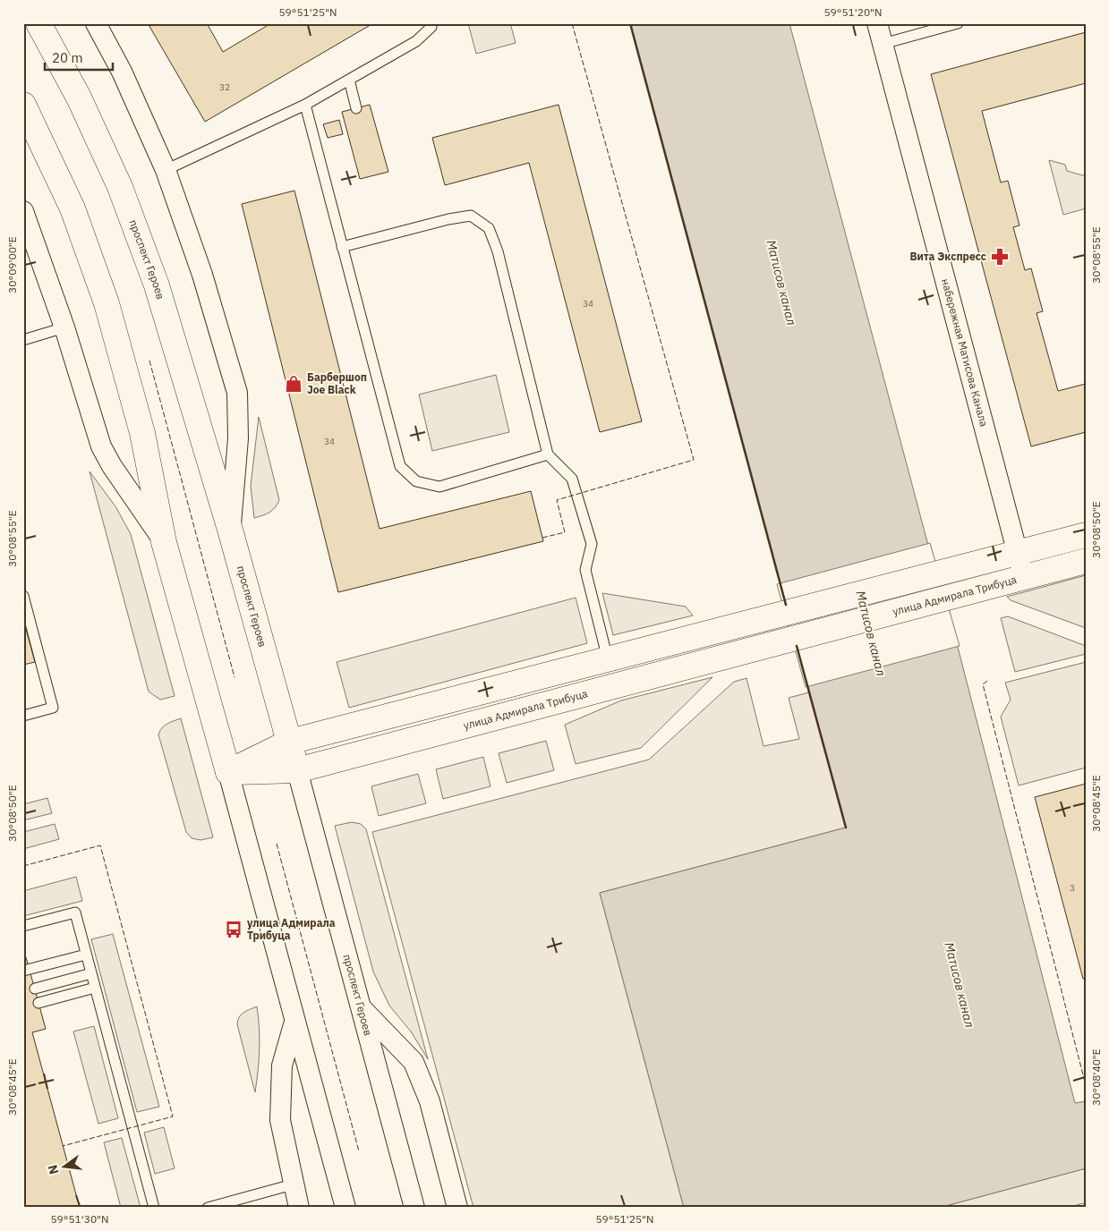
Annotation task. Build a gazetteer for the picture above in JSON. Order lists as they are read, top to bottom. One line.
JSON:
{"streets":{"street":["проспект Героев","набережная Матисова Канала","улица Адмирала Трибуца"]},"crossings":[["проспект Героев","улица Адмирала Трибуца"],["набережная Матисова Канала","улица Адмирала Трибуца"]],"water":["Матисов канал"],"places":{"pharmacy":["Вита Экспресс"],"shop":["Барбершоп Joe Black"],"bus stop":["улица Адмирала Трибуца"]},"house_numbers":["32","34","34","3"],"scale_bar":"20 m","north":"left","coordinates":["59°51'25\"N","59°51'20\"N","30°08'55\"E","30°09'00\"E","30°08'50\"E","30°08'45\"E","30°08'40\"E","59°51'30\"N"]}
